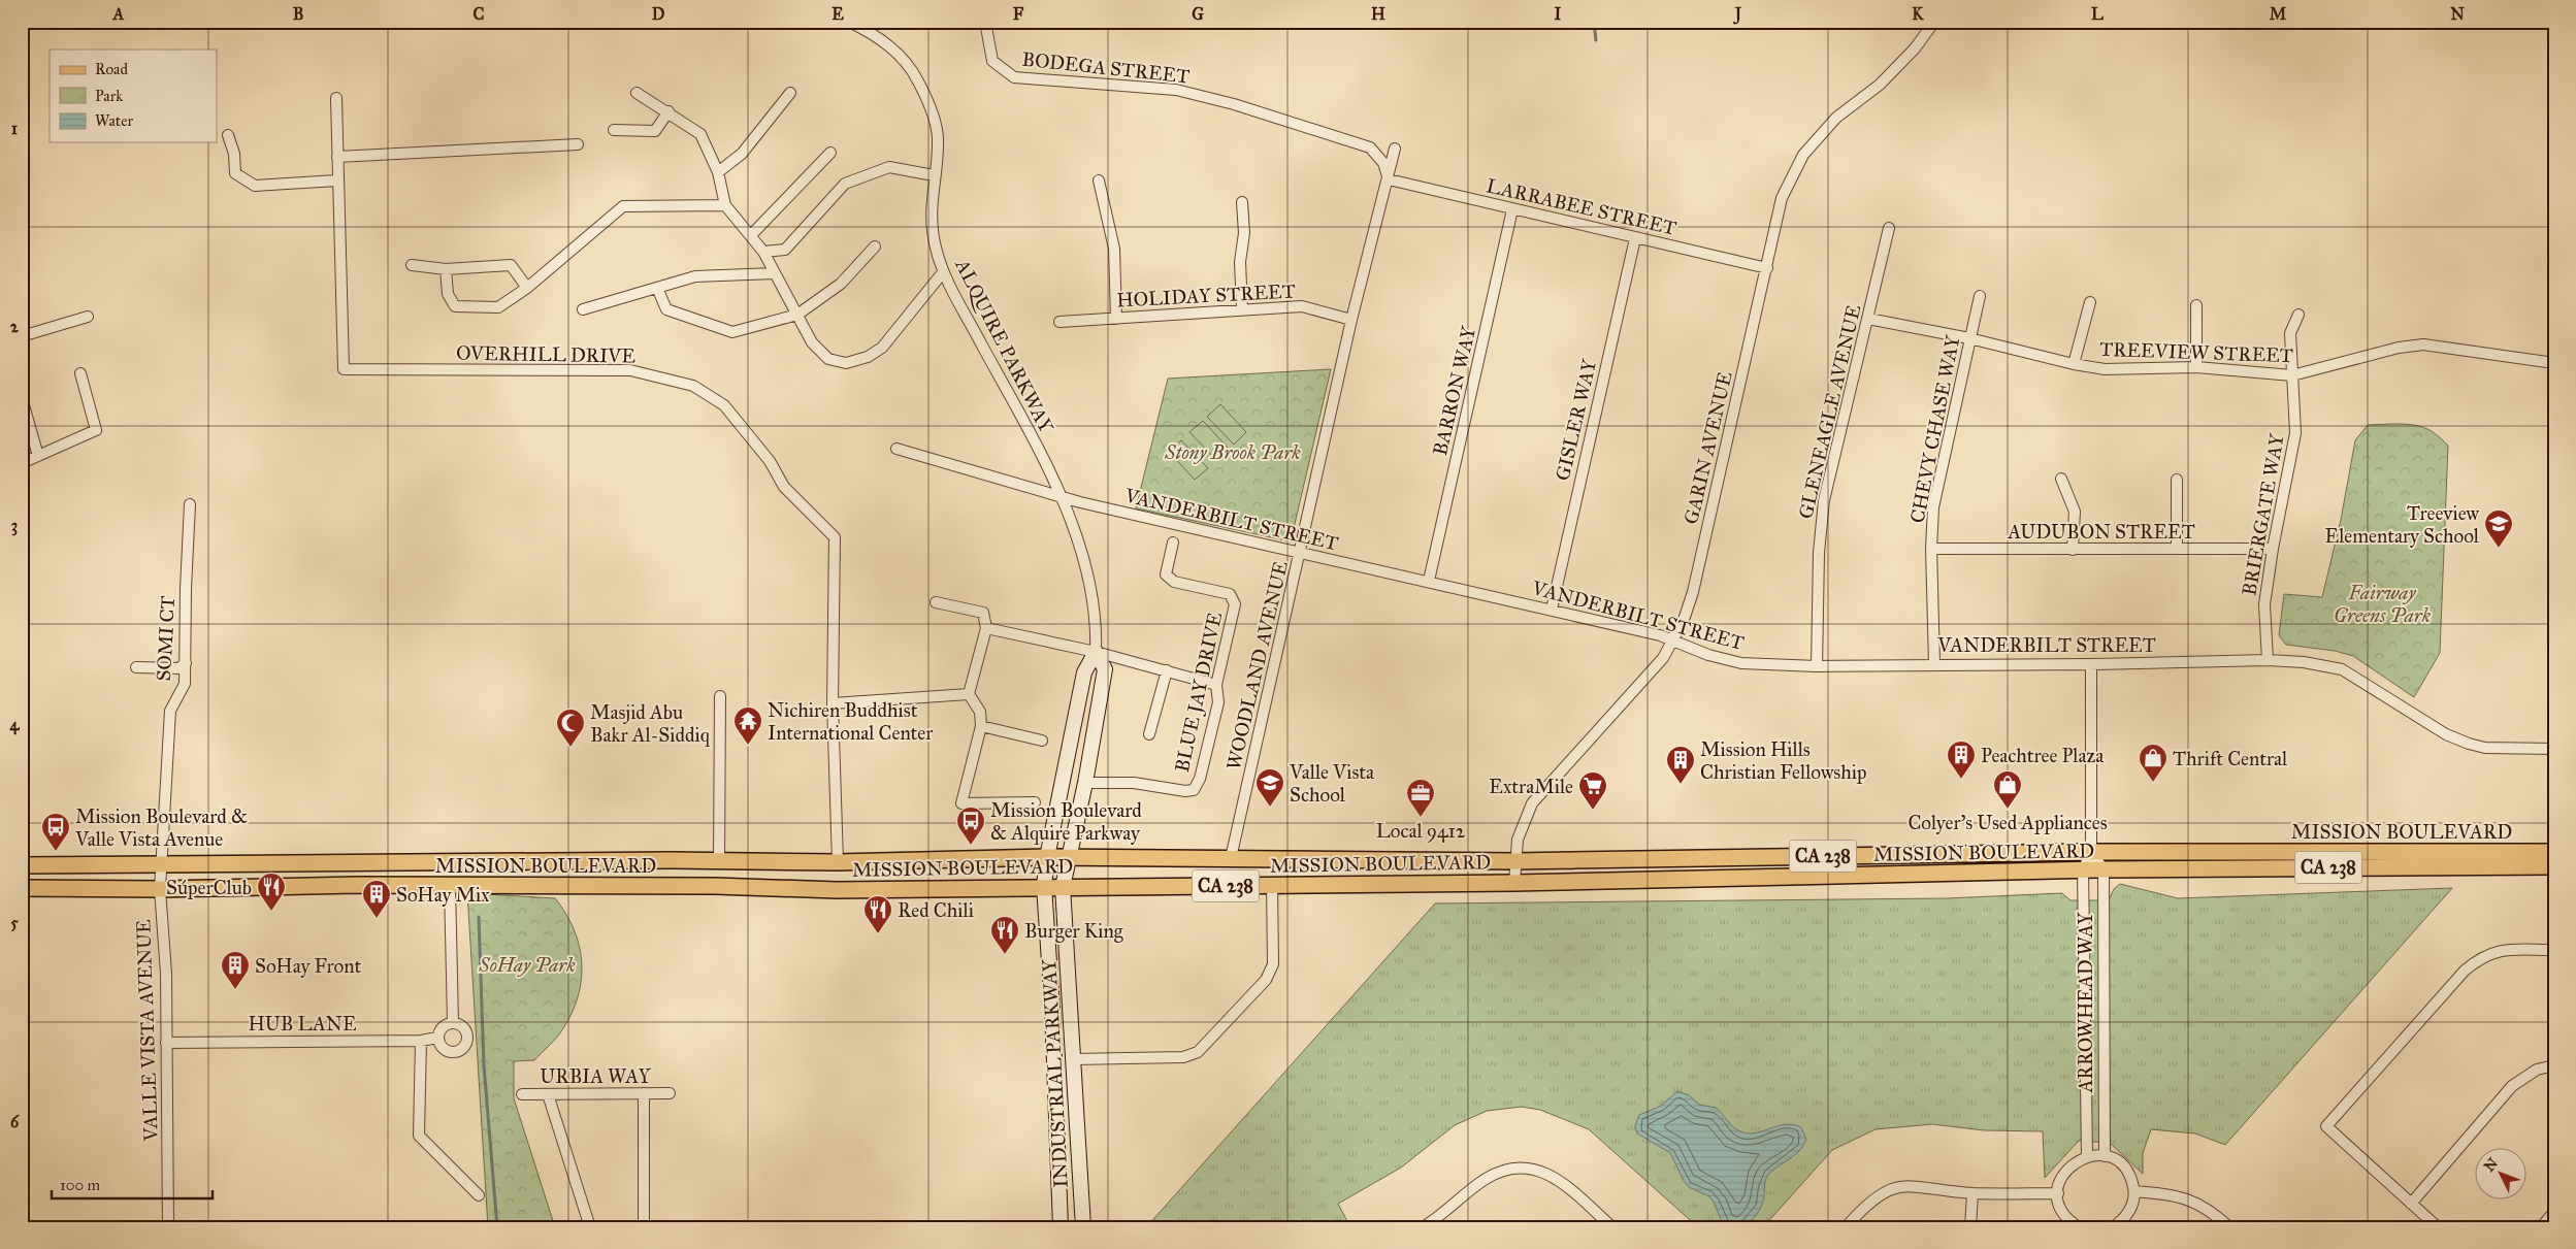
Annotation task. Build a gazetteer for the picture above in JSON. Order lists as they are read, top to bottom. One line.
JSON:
{"streets":{"main road":["ALQUIRE PARKWAY","MISSION BOULEVARD","CA 238","INDUSTRIAL PARKWAY"],"street":["BODEGA STREET","LARRABEE STREET","HOLIDAY STREET","TREEVIEW STREET","OVERHILL DRIVE","BARRON WAY","GLENEAGLE AVENUE","GISLER WAY","CHEVY CHASE WAY","GARIN AVENUE","BRIERGATE WAY","VANDERBILT STREET","AUDUBON STREET","SOMI CT","WOODLAND AVENUE","BLUE JAY DRIVE","ARROWHEAD WAY","HUB LANE","VALLE VISTA AVENUE","URBIA WAY"]},"crossings":[["BODEGA STREET","LARRABEE STREET"],["BODEGA STREET","WOODLAND AVENUE"],["LARRABEE STREET","BARRON WAY"],["LARRABEE STREET","GISLER WAY"],["LARRABEE STREET","GARIN AVENUE"],["LARRABEE STREET","WOODLAND AVENUE"],["HOLIDAY STREET","WOODLAND AVENUE"],["ALQUIRE PARKWAY","VANDERBILT STREET"],["ALQUIRE PARKWAY","BLUE JAY DRIVE"],["ALQUIRE PARKWAY","MISSION BOULEVARD"],["ALQUIRE PARKWAY","INDUSTRIAL PARKWAY"],["TREEVIEW STREET","GLENEAGLE AVENUE"],["TREEVIEW STREET","CHEVY CHASE WAY"],["TREEVIEW STREET","BRIERGATE WAY"],["OVERHILL DRIVE","MISSION BOULEVARD"],["BARRON WAY","VANDERBILT STREET"],["GLENEAGLE AVENUE","VANDERBILT STREET"],["GISLER WAY","VANDERBILT STREET"],["CHEVY CHASE WAY","VANDERBILT STREET"],["CHEVY CHASE WAY","AUDUBON STREET"],["GARIN AVENUE","VANDERBILT STREET"],["GARIN AVENUE","MISSION BOULEVARD"],["BRIERGATE WAY","VANDERBILT STREET"],["BRIERGATE WAY","AUDUBON STREET"],["VANDERBILT STREET","WOODLAND AVENUE"],["VANDERBILT STREET","ARROWHEAD WAY"],["SOMI CT","MISSION BOULEVARD"],["SOMI CT","VALLE VISTA AVENUE"],["WOODLAND AVENUE","MISSION BOULEVARD"],["MISSION BOULEVARD","ARROWHEAD WAY"],["MISSION BOULEVARD","VALLE VISTA AVENUE"],["MISSION BOULEVARD","INDUSTRIAL PARKWAY"],["HUB LANE","VALLE VISTA AVENUE"]],"parks":["Stony Brook Park","Fairway Greens Park","SoHay Park"],"places":{"school or university":["Treeview Elementary School","Valle Vista School"],"temple":["Nichiren Buddhist International Center"],"mosque":["Masjid Abu Bakr Al-Siddiq"],"building":["Peachtree Plaza","Mission Hills Christian Fellowship","SoHay Mix","SoHay Front"],"shop":["Thrift Central","Colyer's Used Appliances"],"supermarket":["ExtraMile"],"office":["Local 9412"],"bus stop":["Mission Boulevard & Alquire Parkway","Mission Boulevard & Valle Vista Avenue"],"restaurant":["SúperClub","Red Chili","Burger King"]},"legend":["Road","Park","Water"],"scale_bar":"100 m","north":"top left","grid":{"columns":["A","B","C","D","E","F","G","H","I","J","K","L","M","N"],"rows":["1","2","3","4","5","6"]}}
